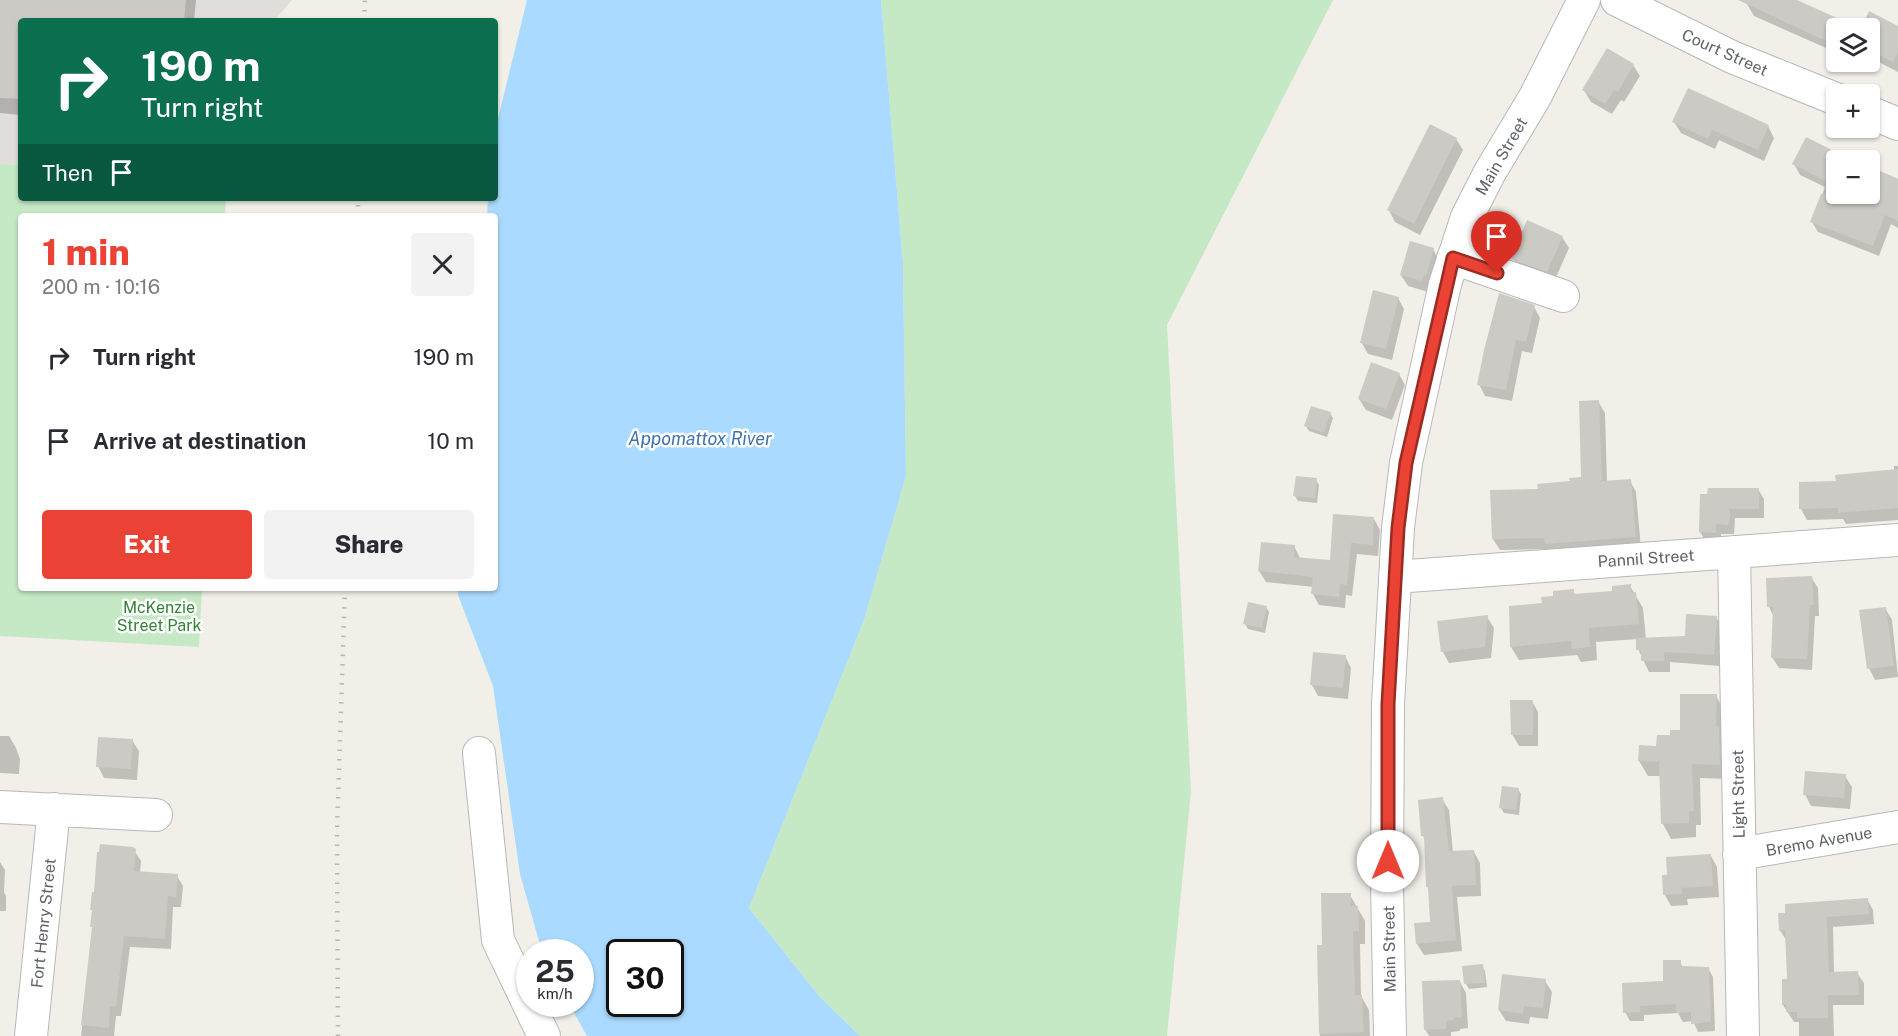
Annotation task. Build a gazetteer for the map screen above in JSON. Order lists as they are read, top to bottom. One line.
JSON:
{"streets":{"street":["Court Street","Main Street","Pannil Street","Light Street","Bremo Avenue","Fort Henry Street"]},"crossings":[["Main Street","Pannil Street"],["Pannil Street","Light Street"],["Light Street","Bremo Avenue"]],"water":["Appomattox River"],"parks":["McKenzie Street Park"],"page":{"map_buttons":["+","−"],"turn":["190 m","Turn right"],"then":"Then","heading":["1 min","200 m · 10:16"],"list":[{"name":"Turn right","value":"190 m"},{"name":"Arrive at destination","value":"10 m"}],"buttons":["Exit","Share"],"speed":"25 km/h","limit":"30"}}
